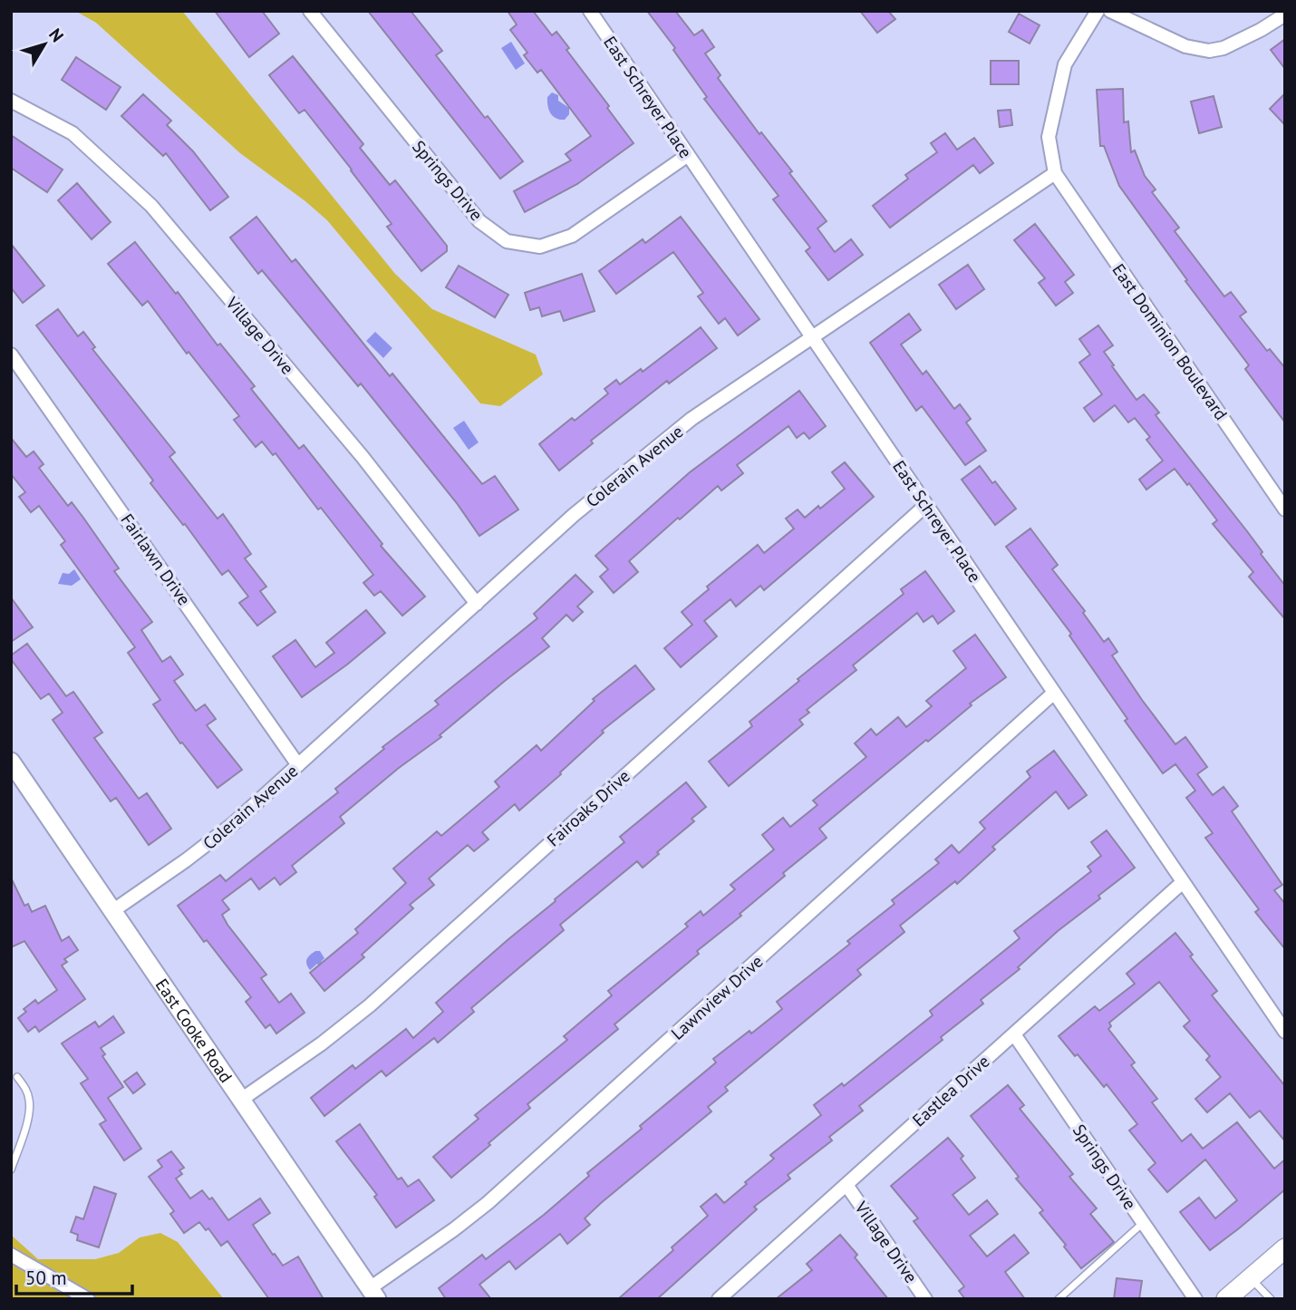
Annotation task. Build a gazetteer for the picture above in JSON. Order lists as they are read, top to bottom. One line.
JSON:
{"streets":{"main road":["East Cooke Road"],"street":["East Schreyer Place","Springs Drive","Village Drive","East Dominion Boulevard","Colerain Avenue","Fairlawn Drive","Fairoaks Drive","Lawnview Drive","Eastlea Drive"]},"crossings":[["East Schreyer Place","Springs Drive"],["East Schreyer Place","Colerain Avenue"],["East Schreyer Place","Fairoaks Drive"],["East Schreyer Place","Lawnview Drive"],["East Schreyer Place","Eastlea Drive"],["Springs Drive","Eastlea Drive"],["Village Drive","Colerain Avenue"],["Village Drive","Eastlea Drive"],["East Dominion Boulevard","Colerain Avenue"],["Colerain Avenue","Fairlawn Drive"],["Colerain Avenue","East Cooke Road"],["Fairoaks Drive","East Cooke Road"],["Lawnview Drive","East Cooke Road"]],"scale_bar":"50 m","north":"top right"}
